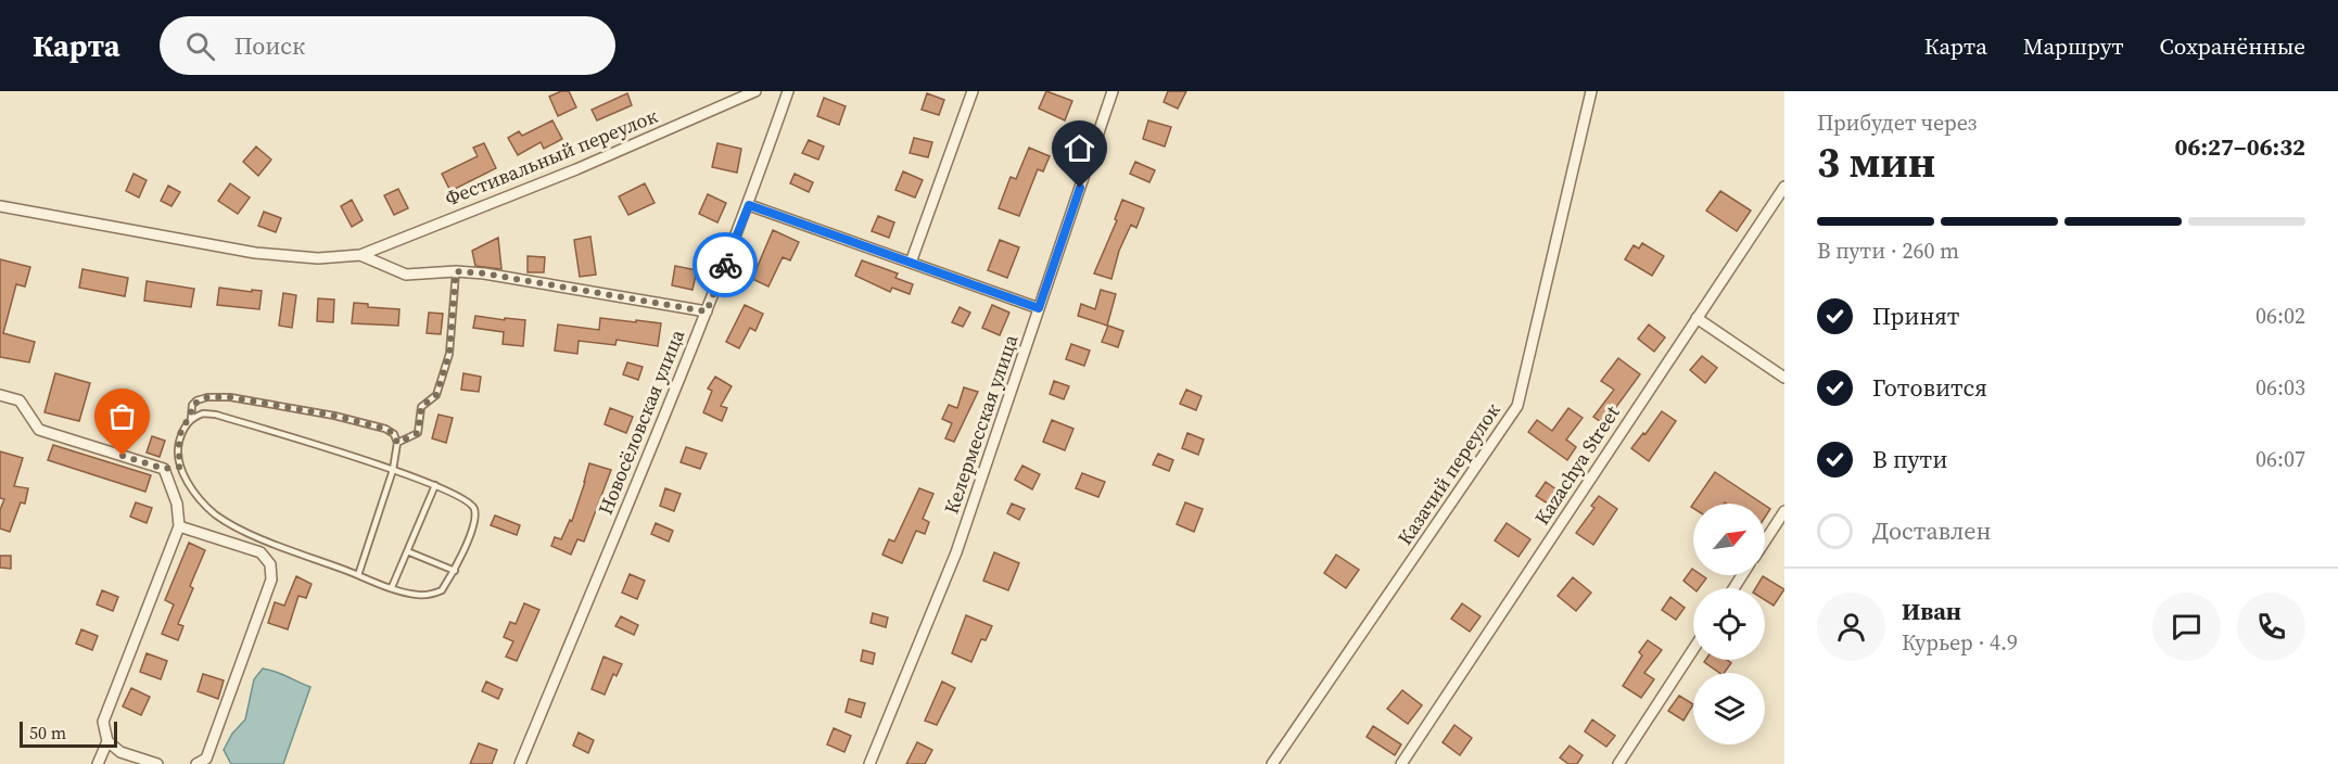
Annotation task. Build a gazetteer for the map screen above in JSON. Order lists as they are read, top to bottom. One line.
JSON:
{"streets":{"street":["Фестивальный переулок","Новосёловская улица","Келермесская улица","Kazachya Street","Казачий переулок"]},"crossings":[["Фестивальный переулок","Новосёловская улица"]],"scale_bar":"50 m","north":"top right","page":{"header":"Карта","search":"Поиск","nav":["Карта","Маршрут","Сохранённые"],"heading":["3 мин","Прибудет через","06:27–06:32"],"panel":["Иван","Курьер · 4.9"],"bar":"В пути · 260 m","list":[["Принят","06:02"],["Готовится","06:03"],["В пути","06:07"],"Доставлен"],"scale":"50 m"}}
